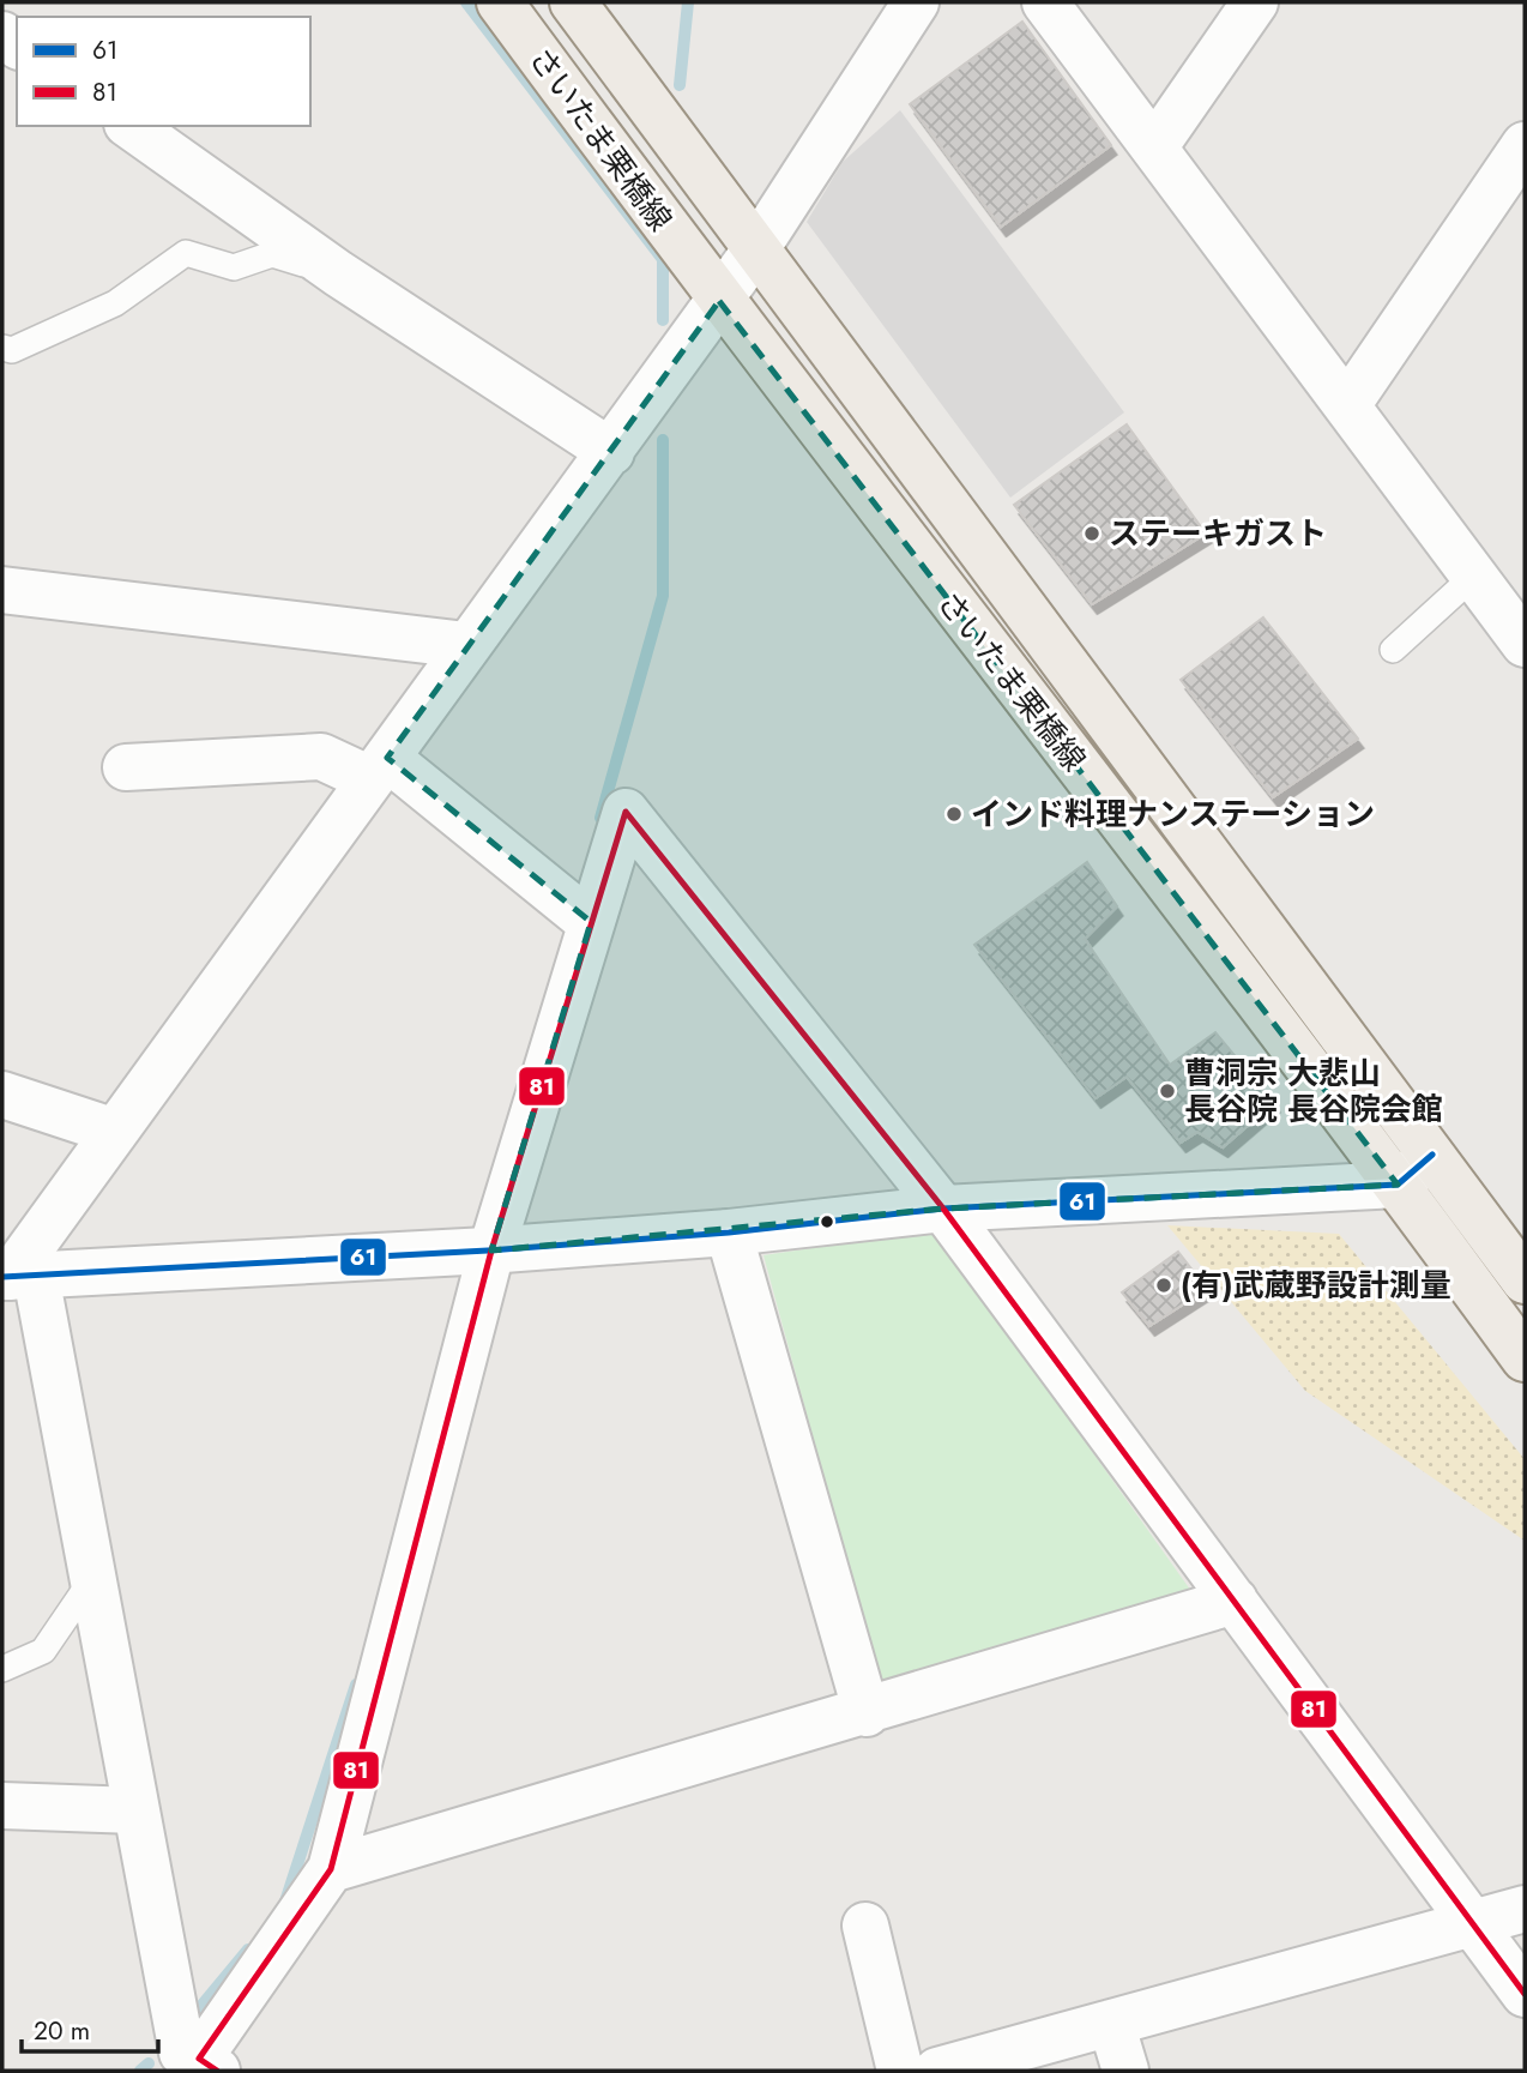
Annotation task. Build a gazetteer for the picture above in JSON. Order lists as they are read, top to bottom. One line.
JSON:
{"streets":{"main road":["さいたま栗橋線"]},"places":["ステーキガスト","インド料理ナンステーション","曹洞宗 大悲山 長谷院 長谷院会館","(有)武蔵野設計測量"],"lines":["transit line 81","transit line 61"],"legend":["61","81"],"scale_bar":"20 m"}
